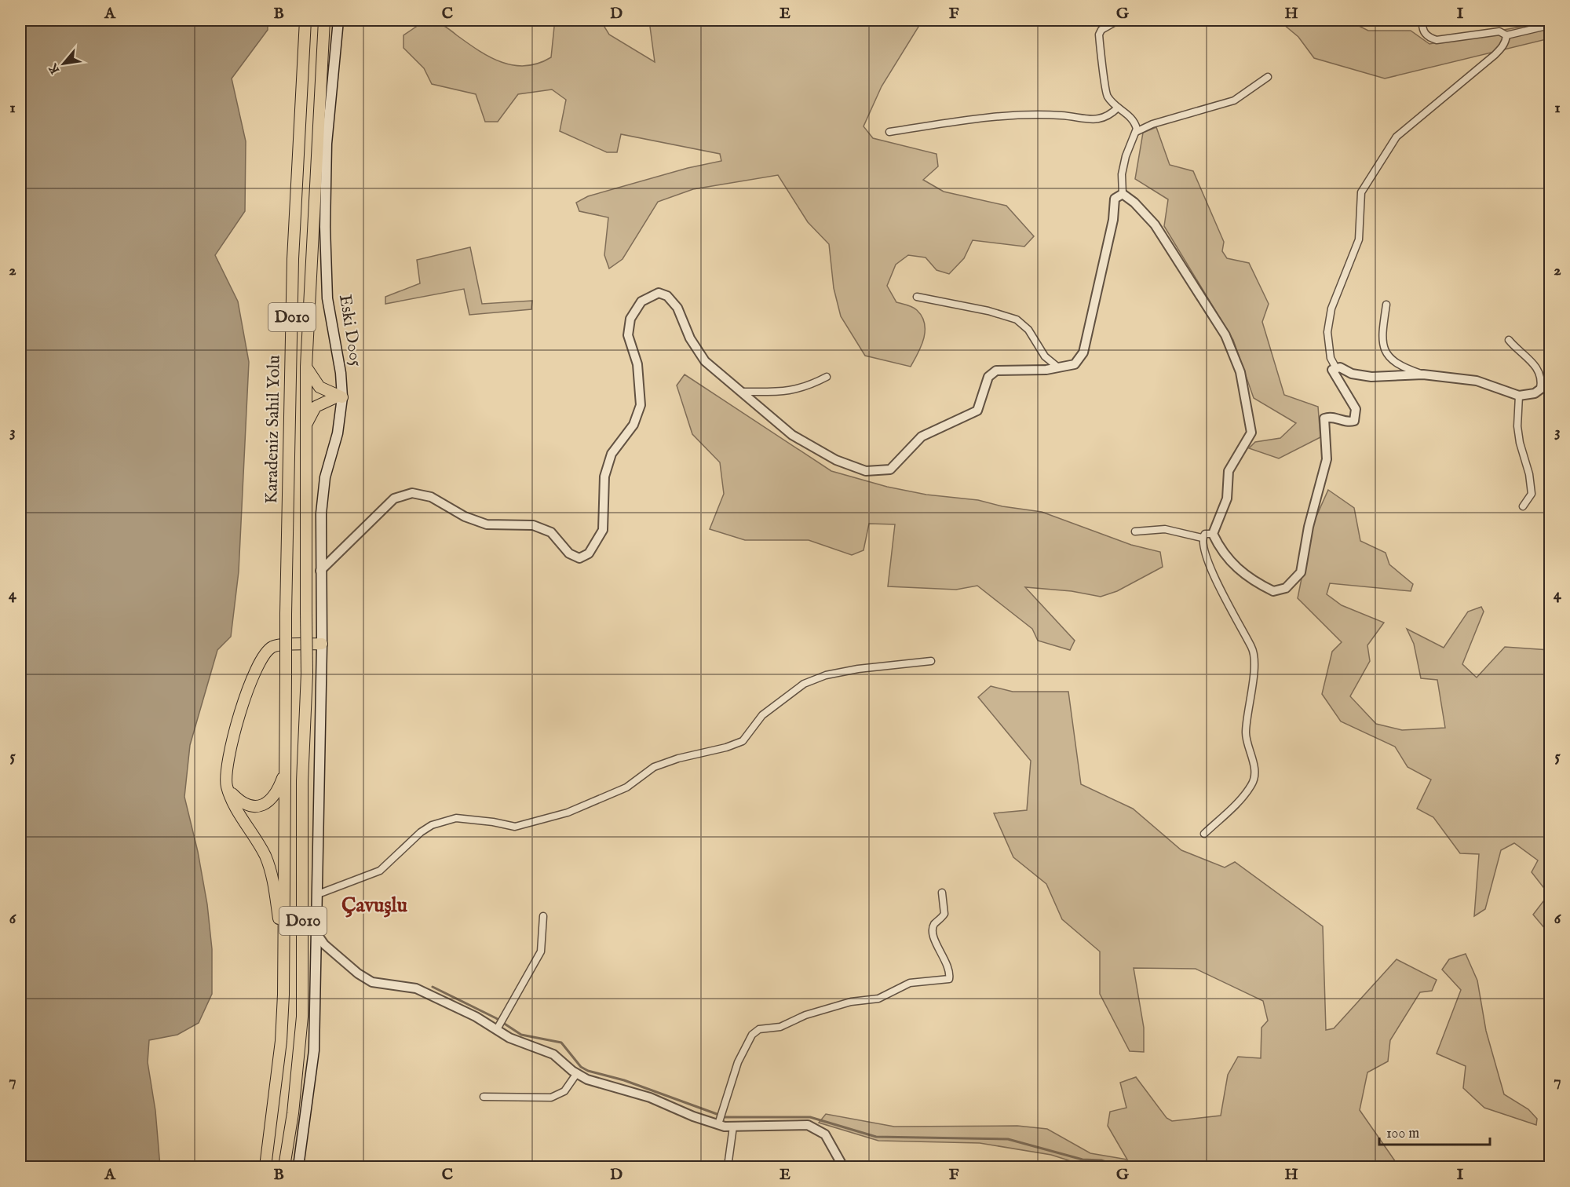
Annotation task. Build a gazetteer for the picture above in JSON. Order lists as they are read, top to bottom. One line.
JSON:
{"streets":{"highway":["D010","Karadeniz Sahil Yolu"],"main road":["Eski D005"]},"crossings":[["D010","Karadeniz Sahil Yolu"]],"districts":["Çavuşlu"],"scale_bar":"100 m","north":"bottom left","grid":{"columns":["A","B","C","D","E","F","G","H","I"],"rows":["1","2","3","4","5","6","7"]}}
